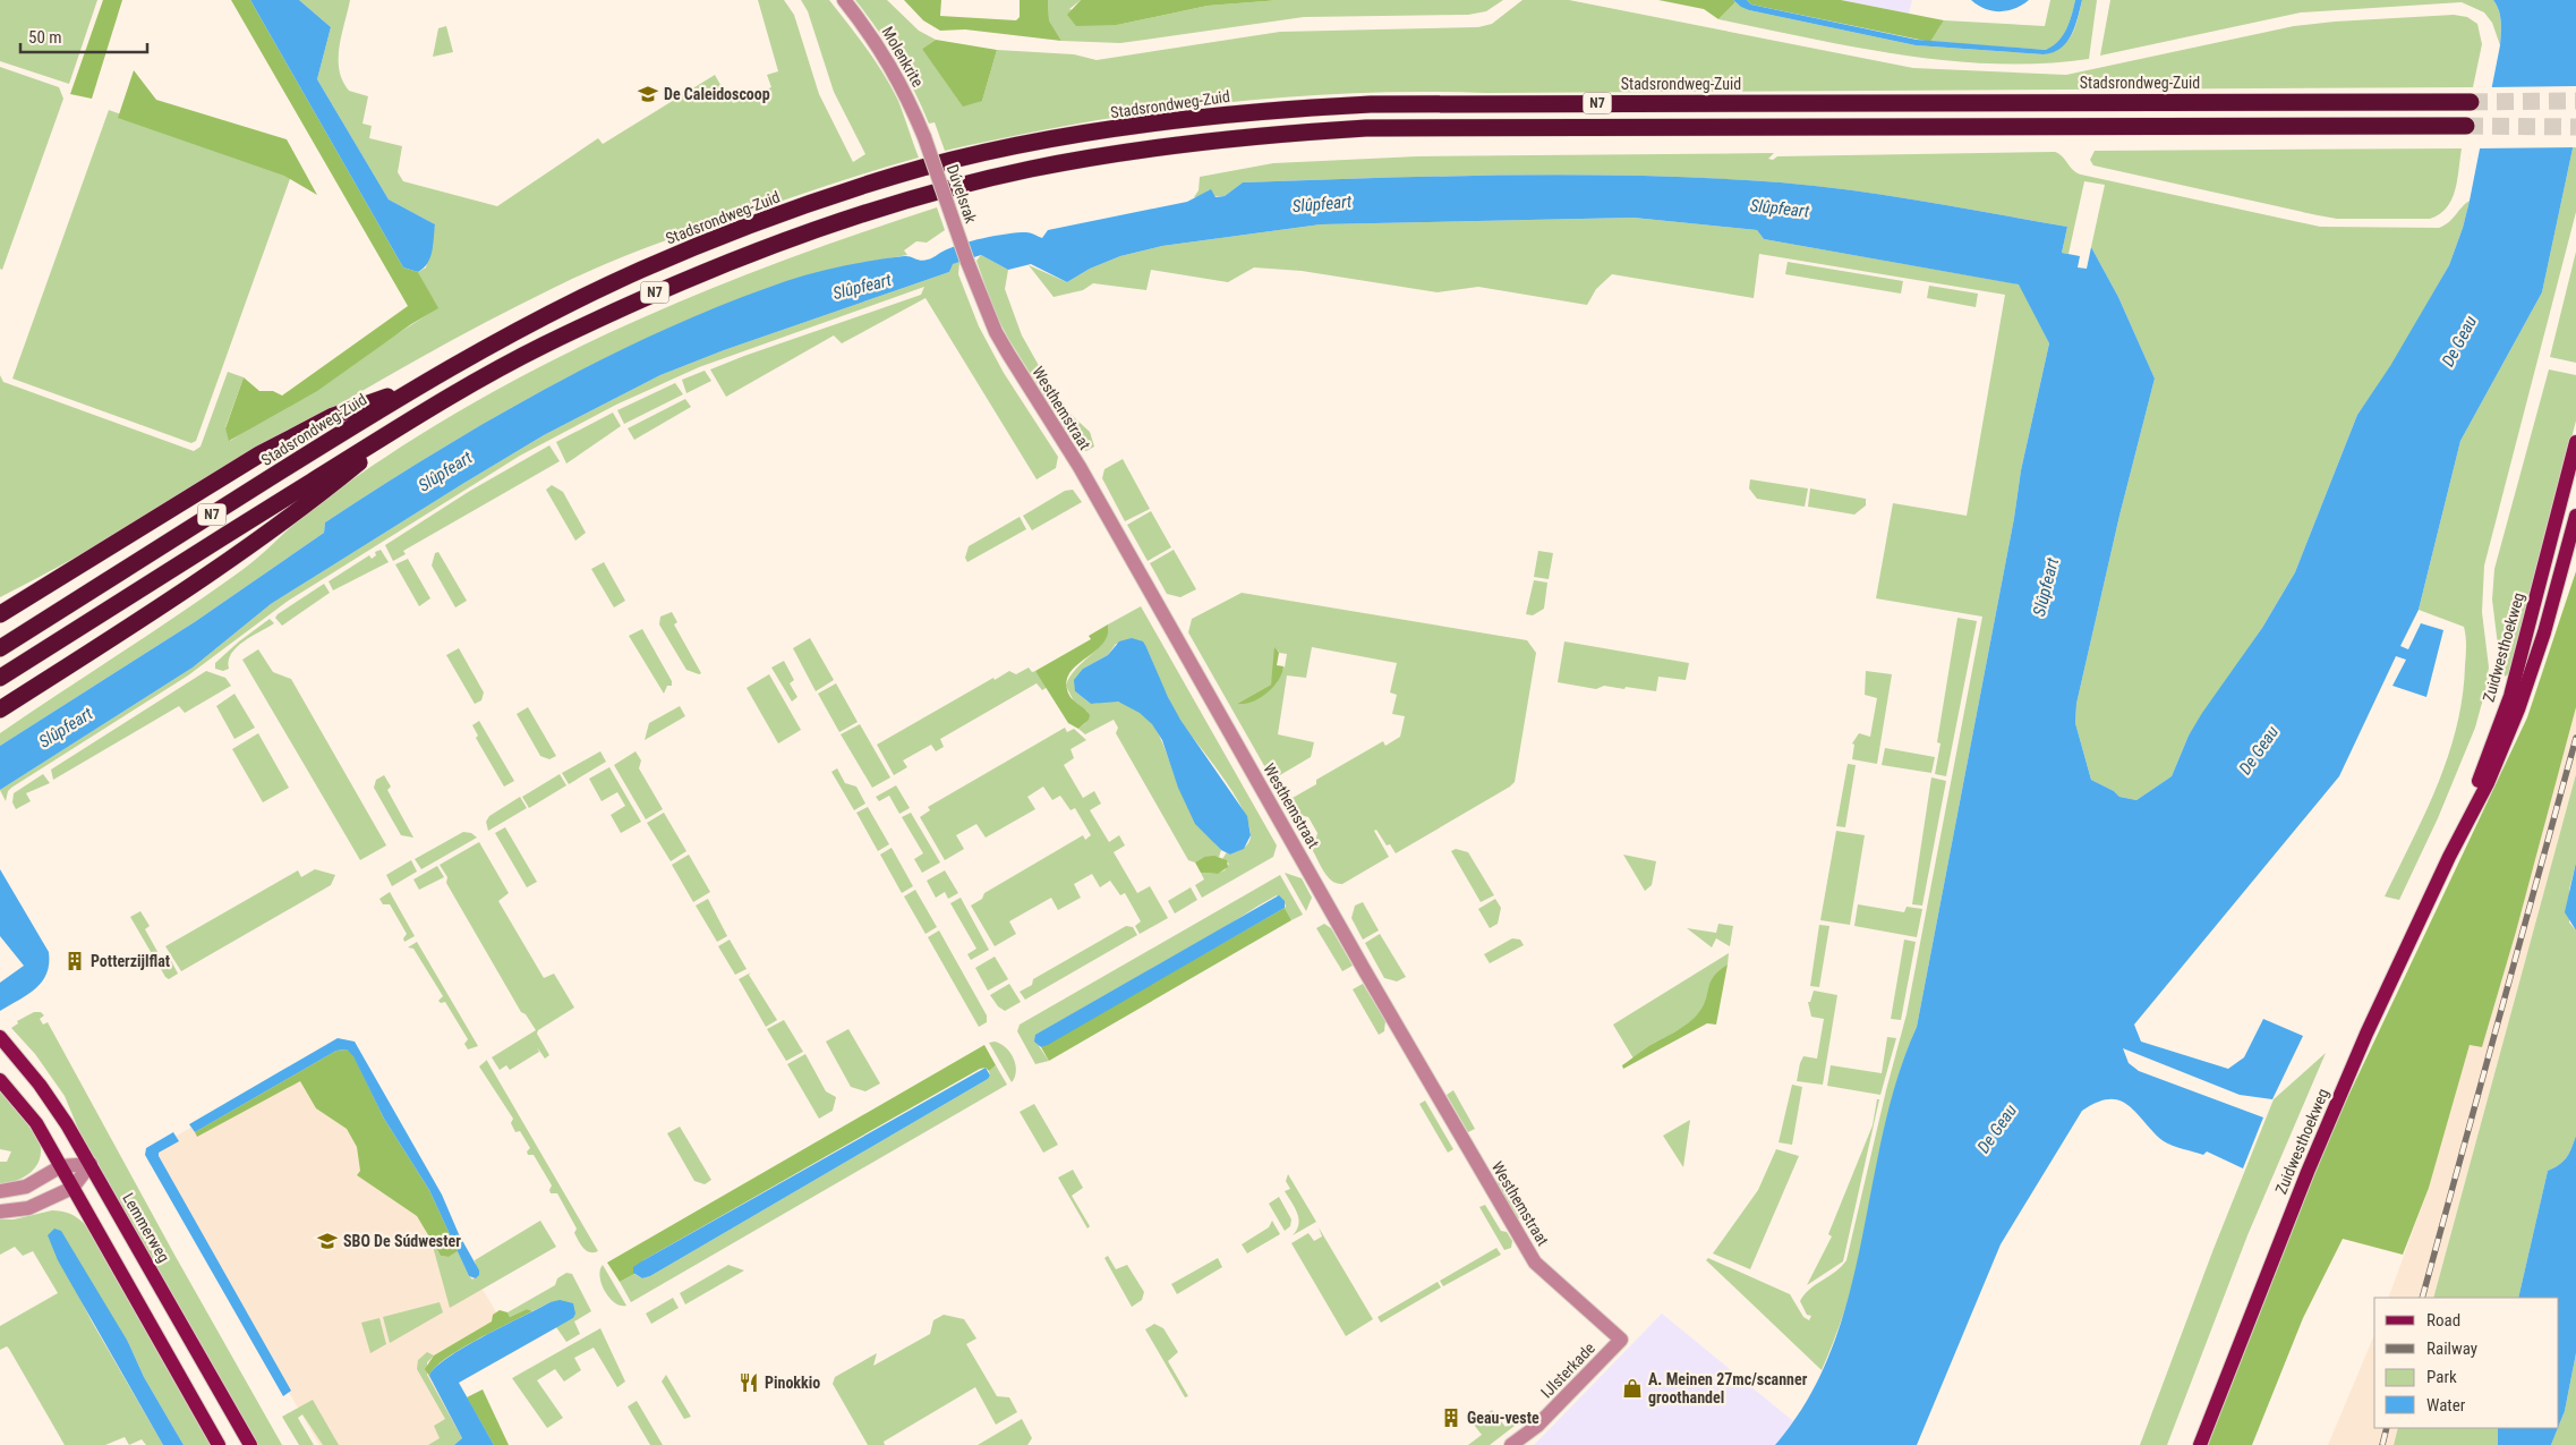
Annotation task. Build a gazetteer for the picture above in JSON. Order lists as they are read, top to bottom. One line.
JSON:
{"streets":{"highway":["Stadsrondweg-Zuid","N7"],"main road":["Zuidwesthoekweg","Lemmerweg"],"street":["Molenkrite","Dúvelsrak","Westhemstraat","IJlsterkade"]},"crossings":[["Molenkrite","Dúvelsrak"],["Stadsrondweg-Zuid","N7"],["Dúvelsrak","Westhemstraat"],["Westhemstraat","IJlsterkade"]],"water":["Slûpfeart","De Geau"],"places":{"school or university":["De Caleidoscoop","SBO De Súdwester"],"building":["Potterzijlflat","Geau-veste"],"restaurant":["Pinokkio"],"shop":["A. Meinen 27mc/scanner groothandel"]},"legend":["Road","Railway","Park","Water"],"scale_bar":"50 m"}
